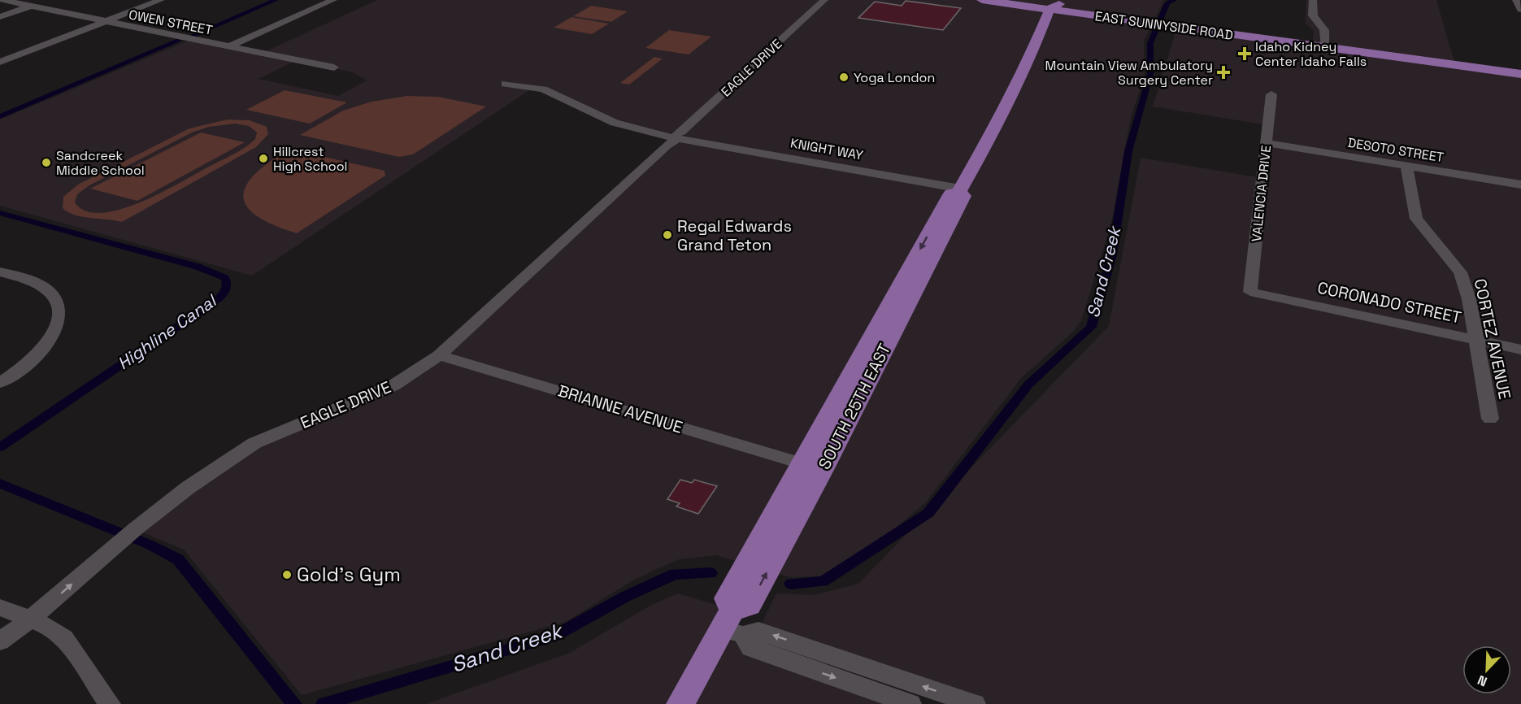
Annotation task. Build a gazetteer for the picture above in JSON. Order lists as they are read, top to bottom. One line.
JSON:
{"streets":{"main road":["EAST SUNNYSIDE ROAD","SOUTH 25TH EAST"],"street":["OWEN STREET","EAGLE DRIVE","KNIGHT WAY","DESOTO STREET","VALENCIA DRIVE","CORONADO STREET","CORTEZ AVENUE","BRIANNE AVENUE"]},"crossings":[["EAST SUNNYSIDE ROAD","SOUTH 25TH EAST"],["EAGLE DRIVE","KNIGHT WAY"],["EAGLE DRIVE","BRIANNE AVENUE"],["KNIGHT WAY","SOUTH 25TH EAST"],["DESOTO STREET","VALENCIA DRIVE"],["DESOTO STREET","CORTEZ AVENUE"],["VALENCIA DRIVE","CORONADO STREET"],["CORONADO STREET","CORTEZ AVENUE"],["SOUTH 25TH EAST","BRIANNE AVENUE"]],"one_way":["EAGLE DRIVE"],"water":["Sand Creek","Highline Canal"],"places":{"health":["Idaho Kidney Center Idaho Falls","Mountain View Ambulatory Surgery Center"],"other":["Yoga London","Hillcrest High School","Sandcreek Middle School","Regal Edwards Grand Teton","Gold's Gym"]},"north":"bottom left"}
